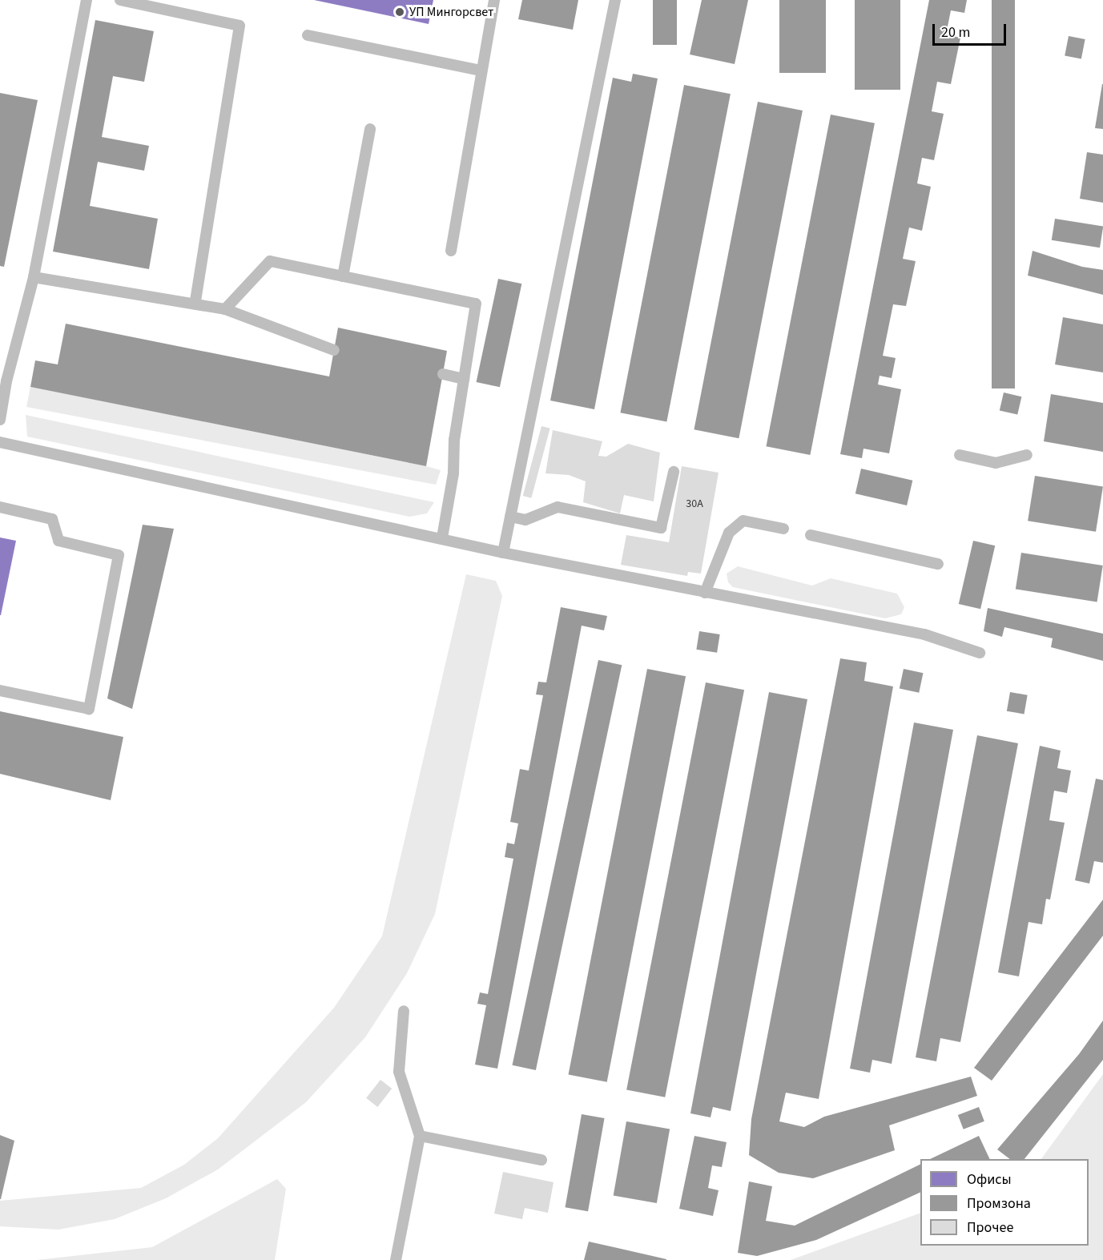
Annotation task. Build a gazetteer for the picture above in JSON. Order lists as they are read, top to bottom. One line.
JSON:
{"places":["УП Мингорсвет"],"house_numbers":["30А"],"legend":["Офисы","Промзона","Прочее"],"scale_bar":"20 m"}
